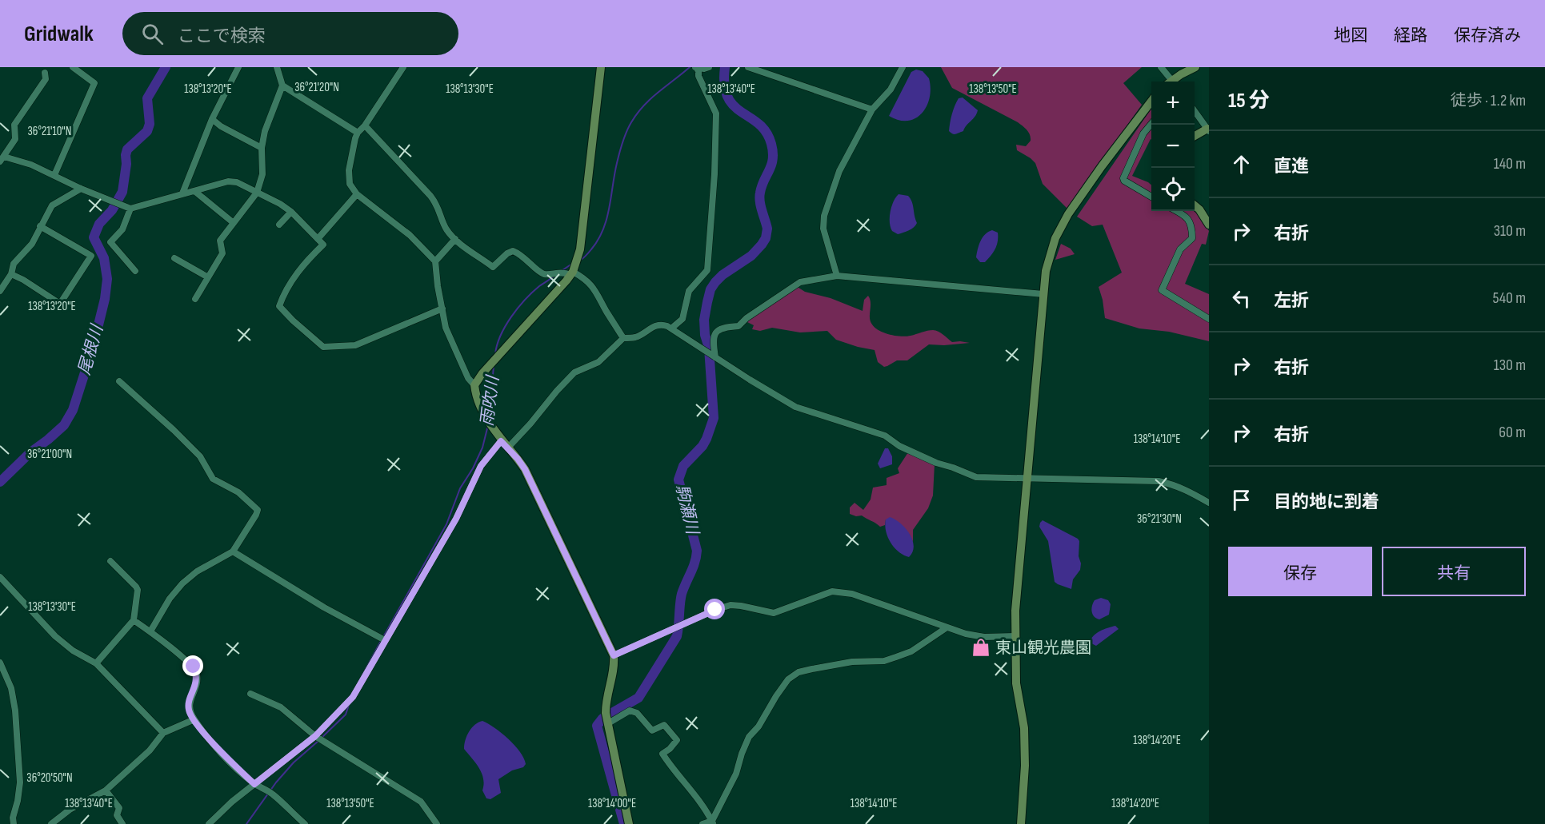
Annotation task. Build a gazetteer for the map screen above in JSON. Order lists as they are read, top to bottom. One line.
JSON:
{"water":["尾根川","雨吹川","駒瀬川"],"places":{"shop":["東山観光農園"]},"page":{"header":"Gridwalk","search":"ここで検索","nav":["地図","経路","保存済み"],"heading":["15 分","徒歩 · 1.2 km"],"map_buttons":["+","−"],"list":[["直進","140 m"],["右折","310 m"],["左折","540 m"],["右折","130 m"],["右折","60 m"],"目的地に到着"],"buttons":["保存","共有"]},"coordinates":["36°21'20\"N","138°13'20\"E","138°13'30\"E","138°13'40\"E","138°13'50\"E","36°21'10\"N","138°14'10\"E","36°21'00\"N","36°21'30\"N","138°14'20\"E","36°20'50\"N","138°14'00\"E"]}
